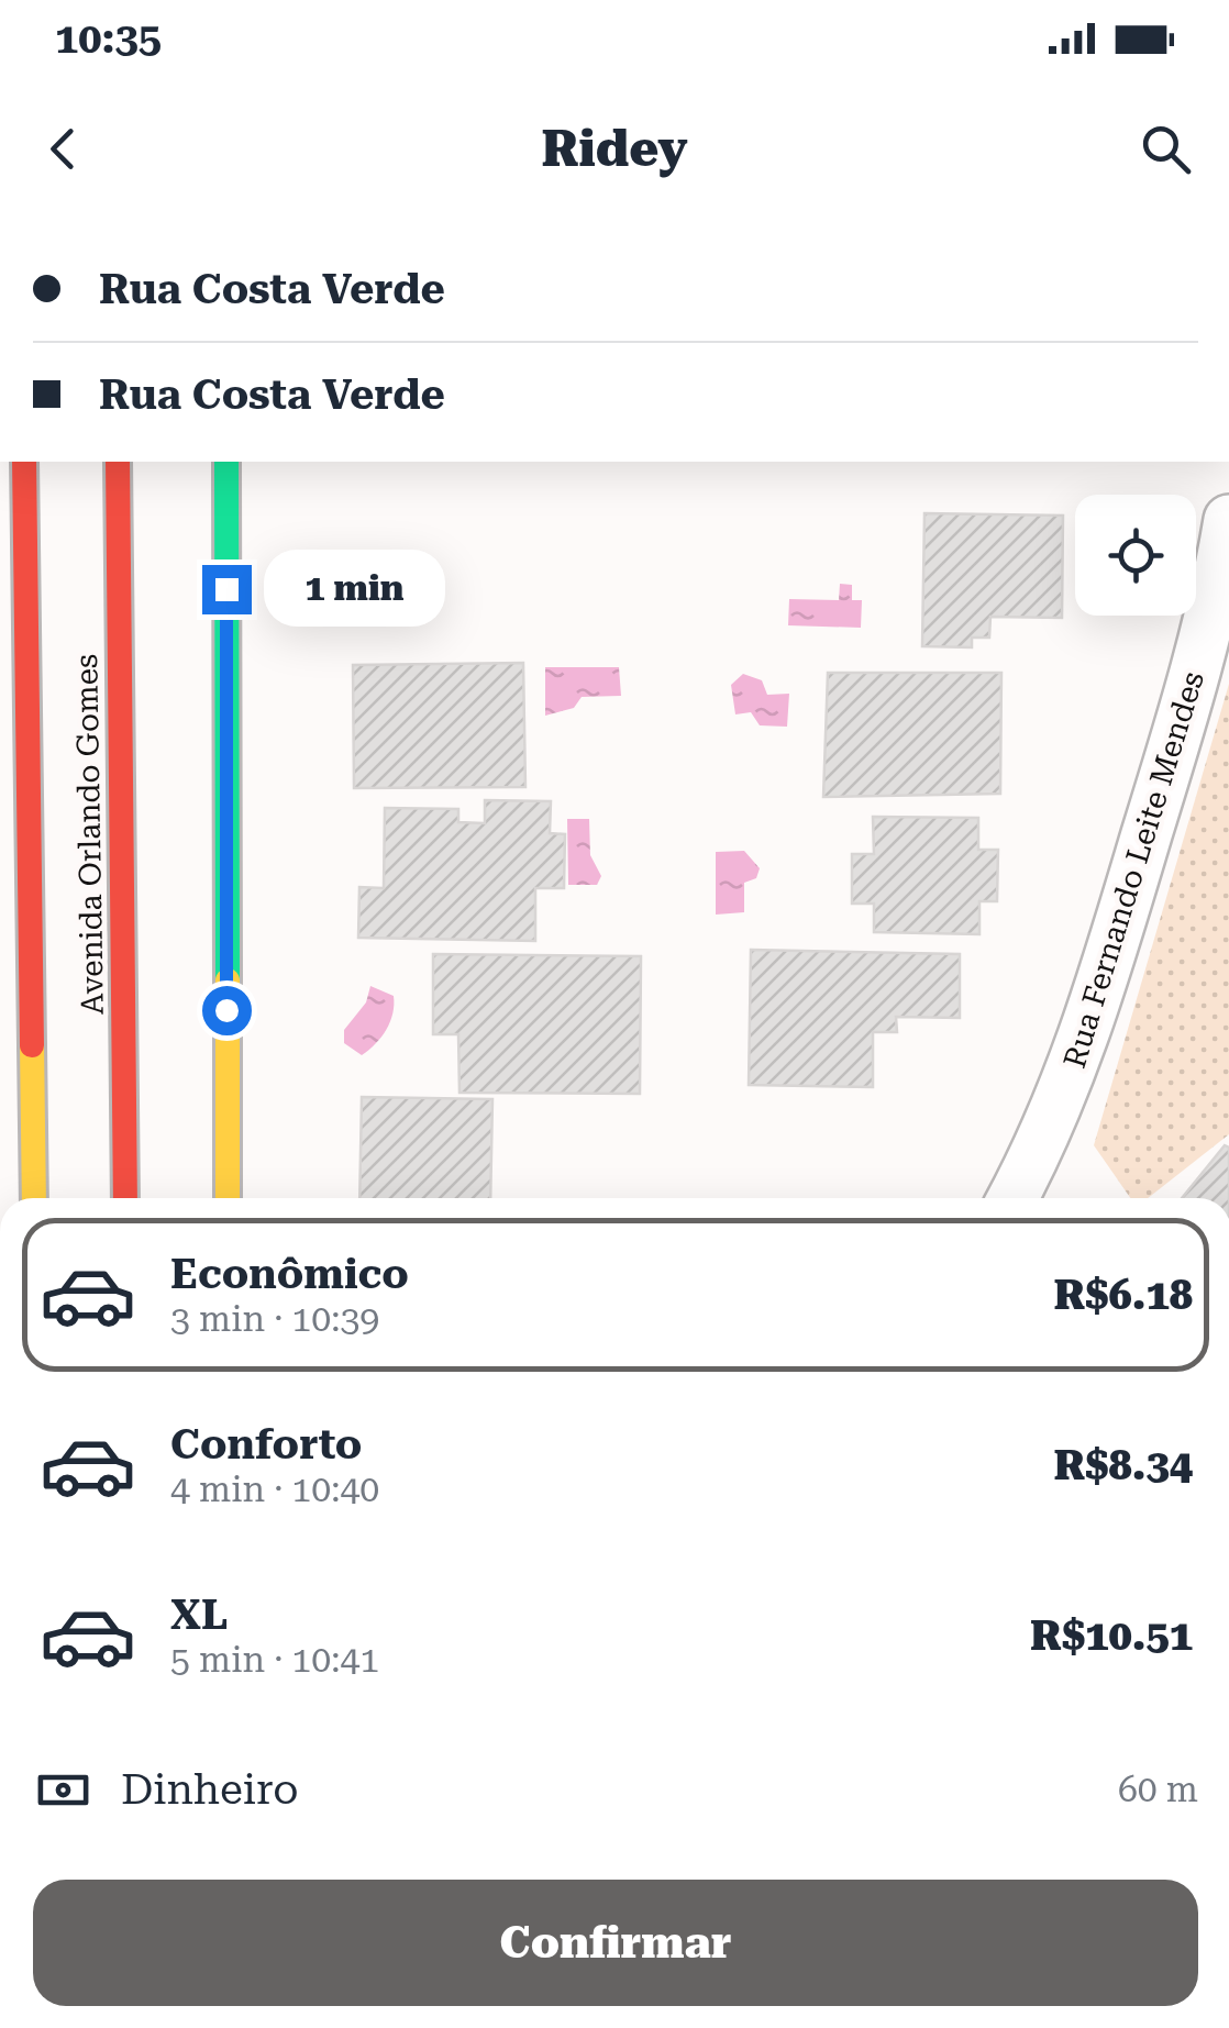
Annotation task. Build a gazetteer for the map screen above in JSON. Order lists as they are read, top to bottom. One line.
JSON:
{"streets":{"main road":["Avenida Orlando Gomes"],"street":["Rua Fernando Leite Mendes"]},"page":{"status":"10:35","header":"Ridey","banner":["Rua Costa Verde","Rua Costa Verde"],"bubble":"1 min","list":[{"name":"Econômico","note":"3 min · 10:39","value":"R$6.18"},{"name":"Conforto","note":"4 min · 10:40","value":"R$8.34"},{"name":"XL","note":"5 min · 10:41","value":"R$10.51"}],"pay":["Dinheiro","60 m"],"buttons":"Confirmar"}}
